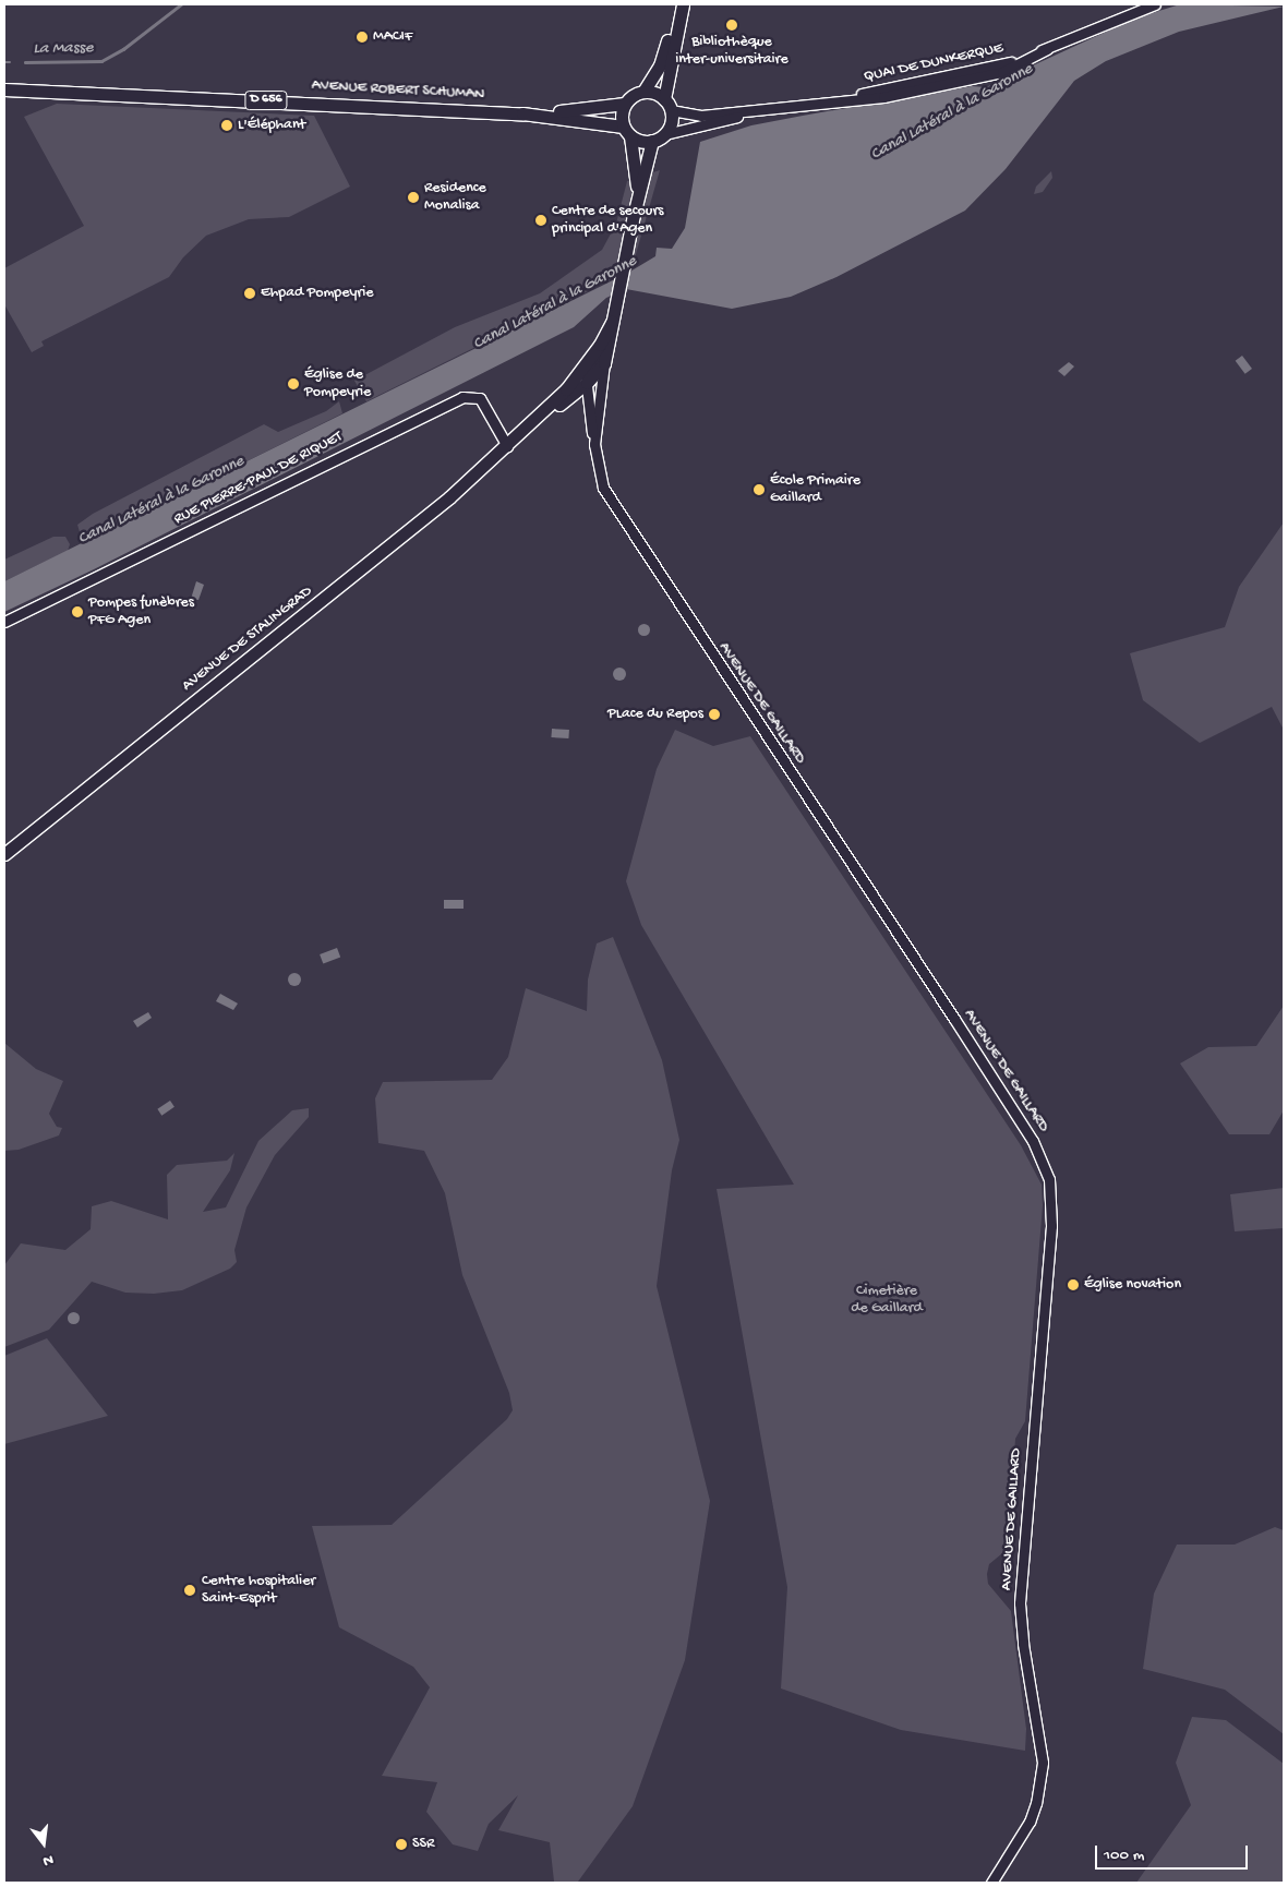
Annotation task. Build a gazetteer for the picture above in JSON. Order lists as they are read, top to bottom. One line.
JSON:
{"streets":{"main road":["AVENUE ROBERT SCHUMAN","D 656","AVENUE DE STALINGRAD"],"street":["QUAI DE DUNKERQUE","RUE PIERRE-PAUL DE RIQUET","AVENUE DE GAILLARD"]},"crossings":[["QUAI DE DUNKERQUE","AVENUE ROBERT SCHUMAN"],["QUAI DE DUNKERQUE","AVENUE DE STALINGRAD"],["AVENUE ROBERT SCHUMAN","AVENUE DE STALINGRAD"],["RUE PIERRE-PAUL DE RIQUET","AVENUE DE STALINGRAD"],["AVENUE DE STALINGRAD","AVENUE DE GAILLARD"]],"water":["La Masse","Canal Latéral à la Garonne"],"parks":["Cimetière de Gaillard"],"places":["Bibliothèque inter-universitaire","MACIF","L'Éléphant","Residence Monalisa","Centre de secours principal d'Agen","Ehpad Pompeyrie","Église de Pompeyrie","École Primaire Gaillard","Pompes funèbres PFG Agen","PLace du Repos","Église novation","Centre hospitalier Saint-Esprit","SSR"],"scale_bar":"100 m","north":"bottom"}
